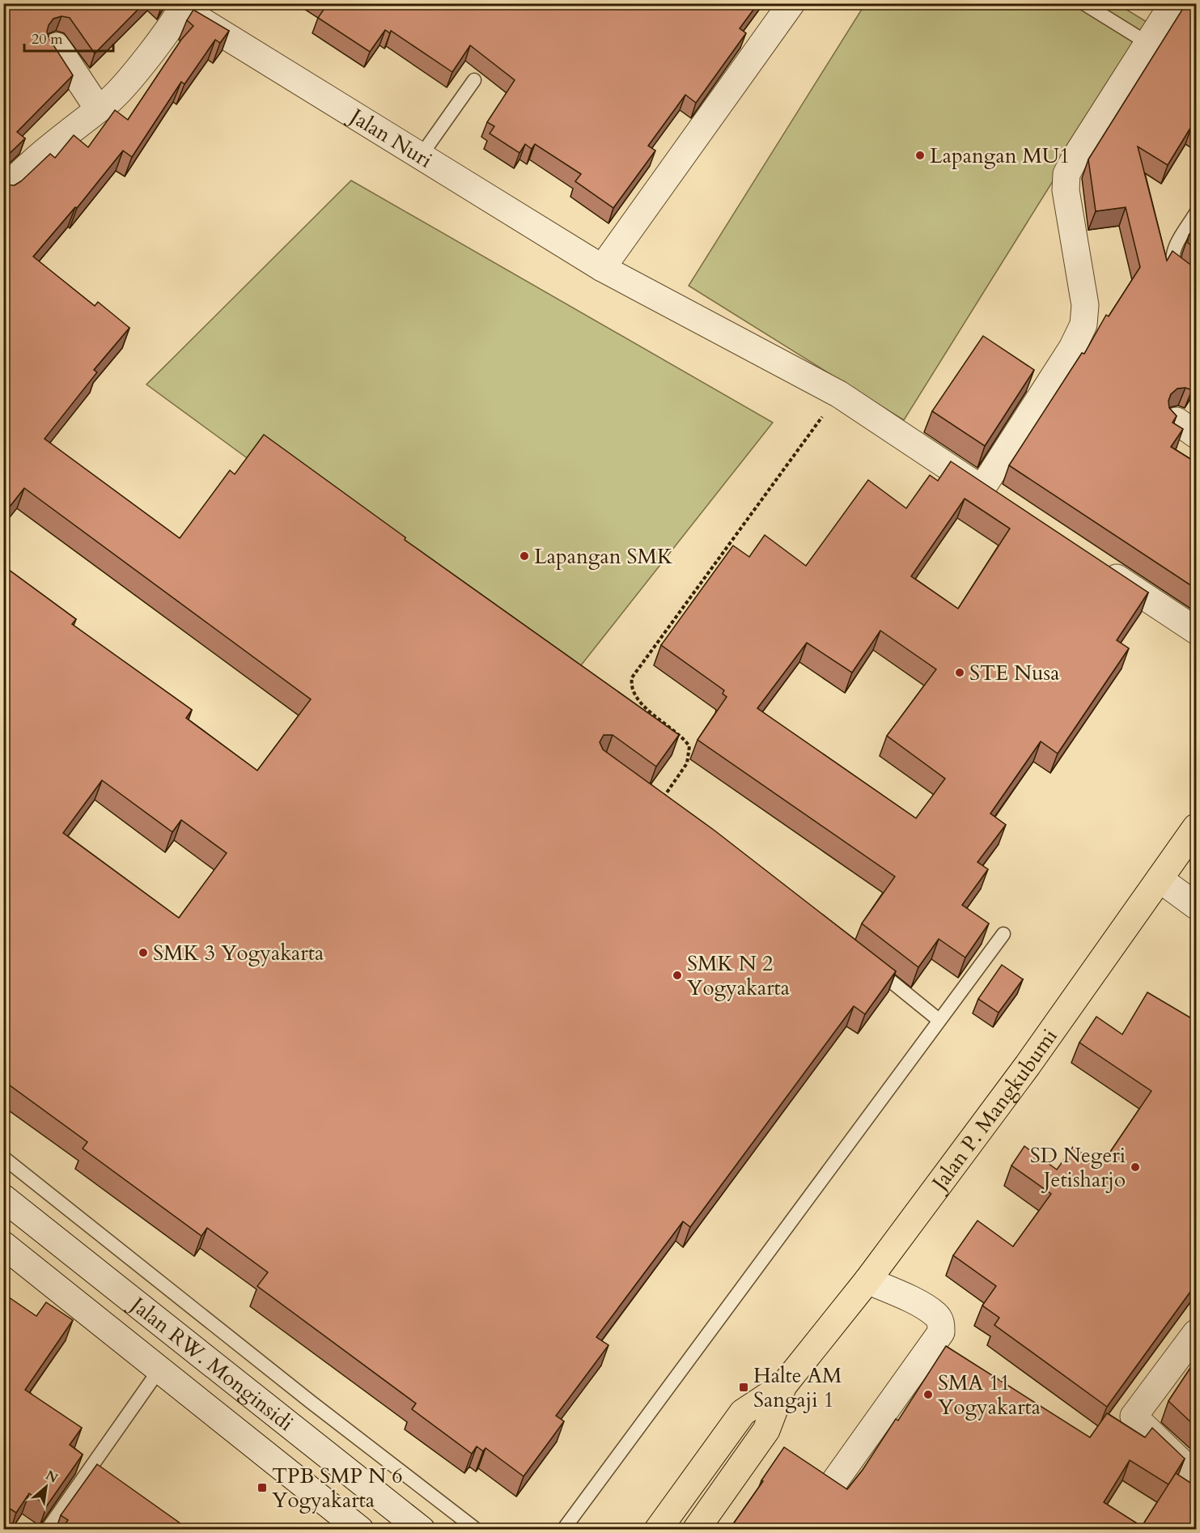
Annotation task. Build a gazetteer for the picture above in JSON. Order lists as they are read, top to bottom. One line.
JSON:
{"streets":{"main road":["Jalan P. Mangkubumi"],"street":["Jalan Nuri","Jalan RW. Monginsidi"]},"places":{"other":["Lapangan MU1","Lapangan SMK","STE Nusa","SMK 3 Yogyakarta","SMK N 2 Yogyakarta","SD Negeri Jetisharjo","SMA 11 Yogyakarta"],"transit":["Halte AM Sangaji 1","TPB SMP N 6 Yogyakarta"]},"scale_bar":"20 m","north":"top right"}
